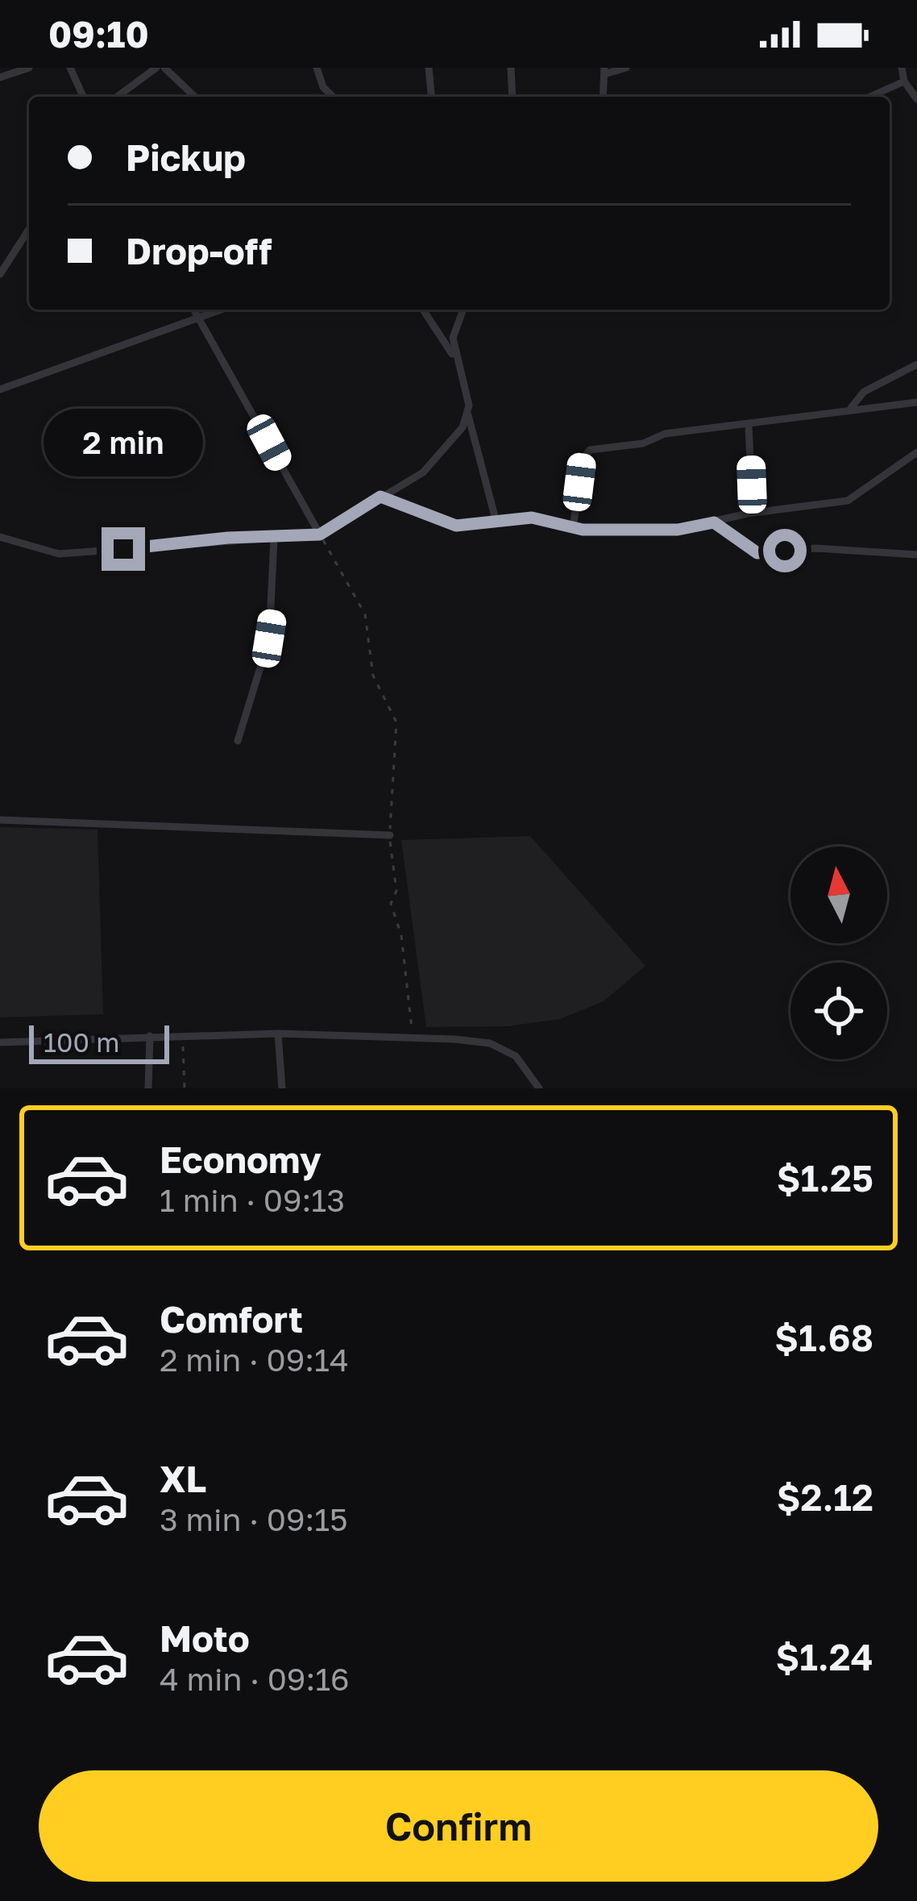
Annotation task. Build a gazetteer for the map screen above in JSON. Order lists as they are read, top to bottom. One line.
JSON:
{"scale_bar":"100 m","north":"top","page":{"status":"09:10","banner":["Pickup","Drop-off"],"bubble":"2 min","scale":"100 m","list":[{"name":"Economy","note":"1 min · 09:13","value":"$1.25"},{"name":"Comfort","note":"2 min · 09:14","value":"$1.68"},{"name":"XL","note":"3 min · 09:15","value":"$2.12"},{"name":"Moto","note":"4 min · 09:16","value":"$1.24"}],"buttons":"Confirm"}}
